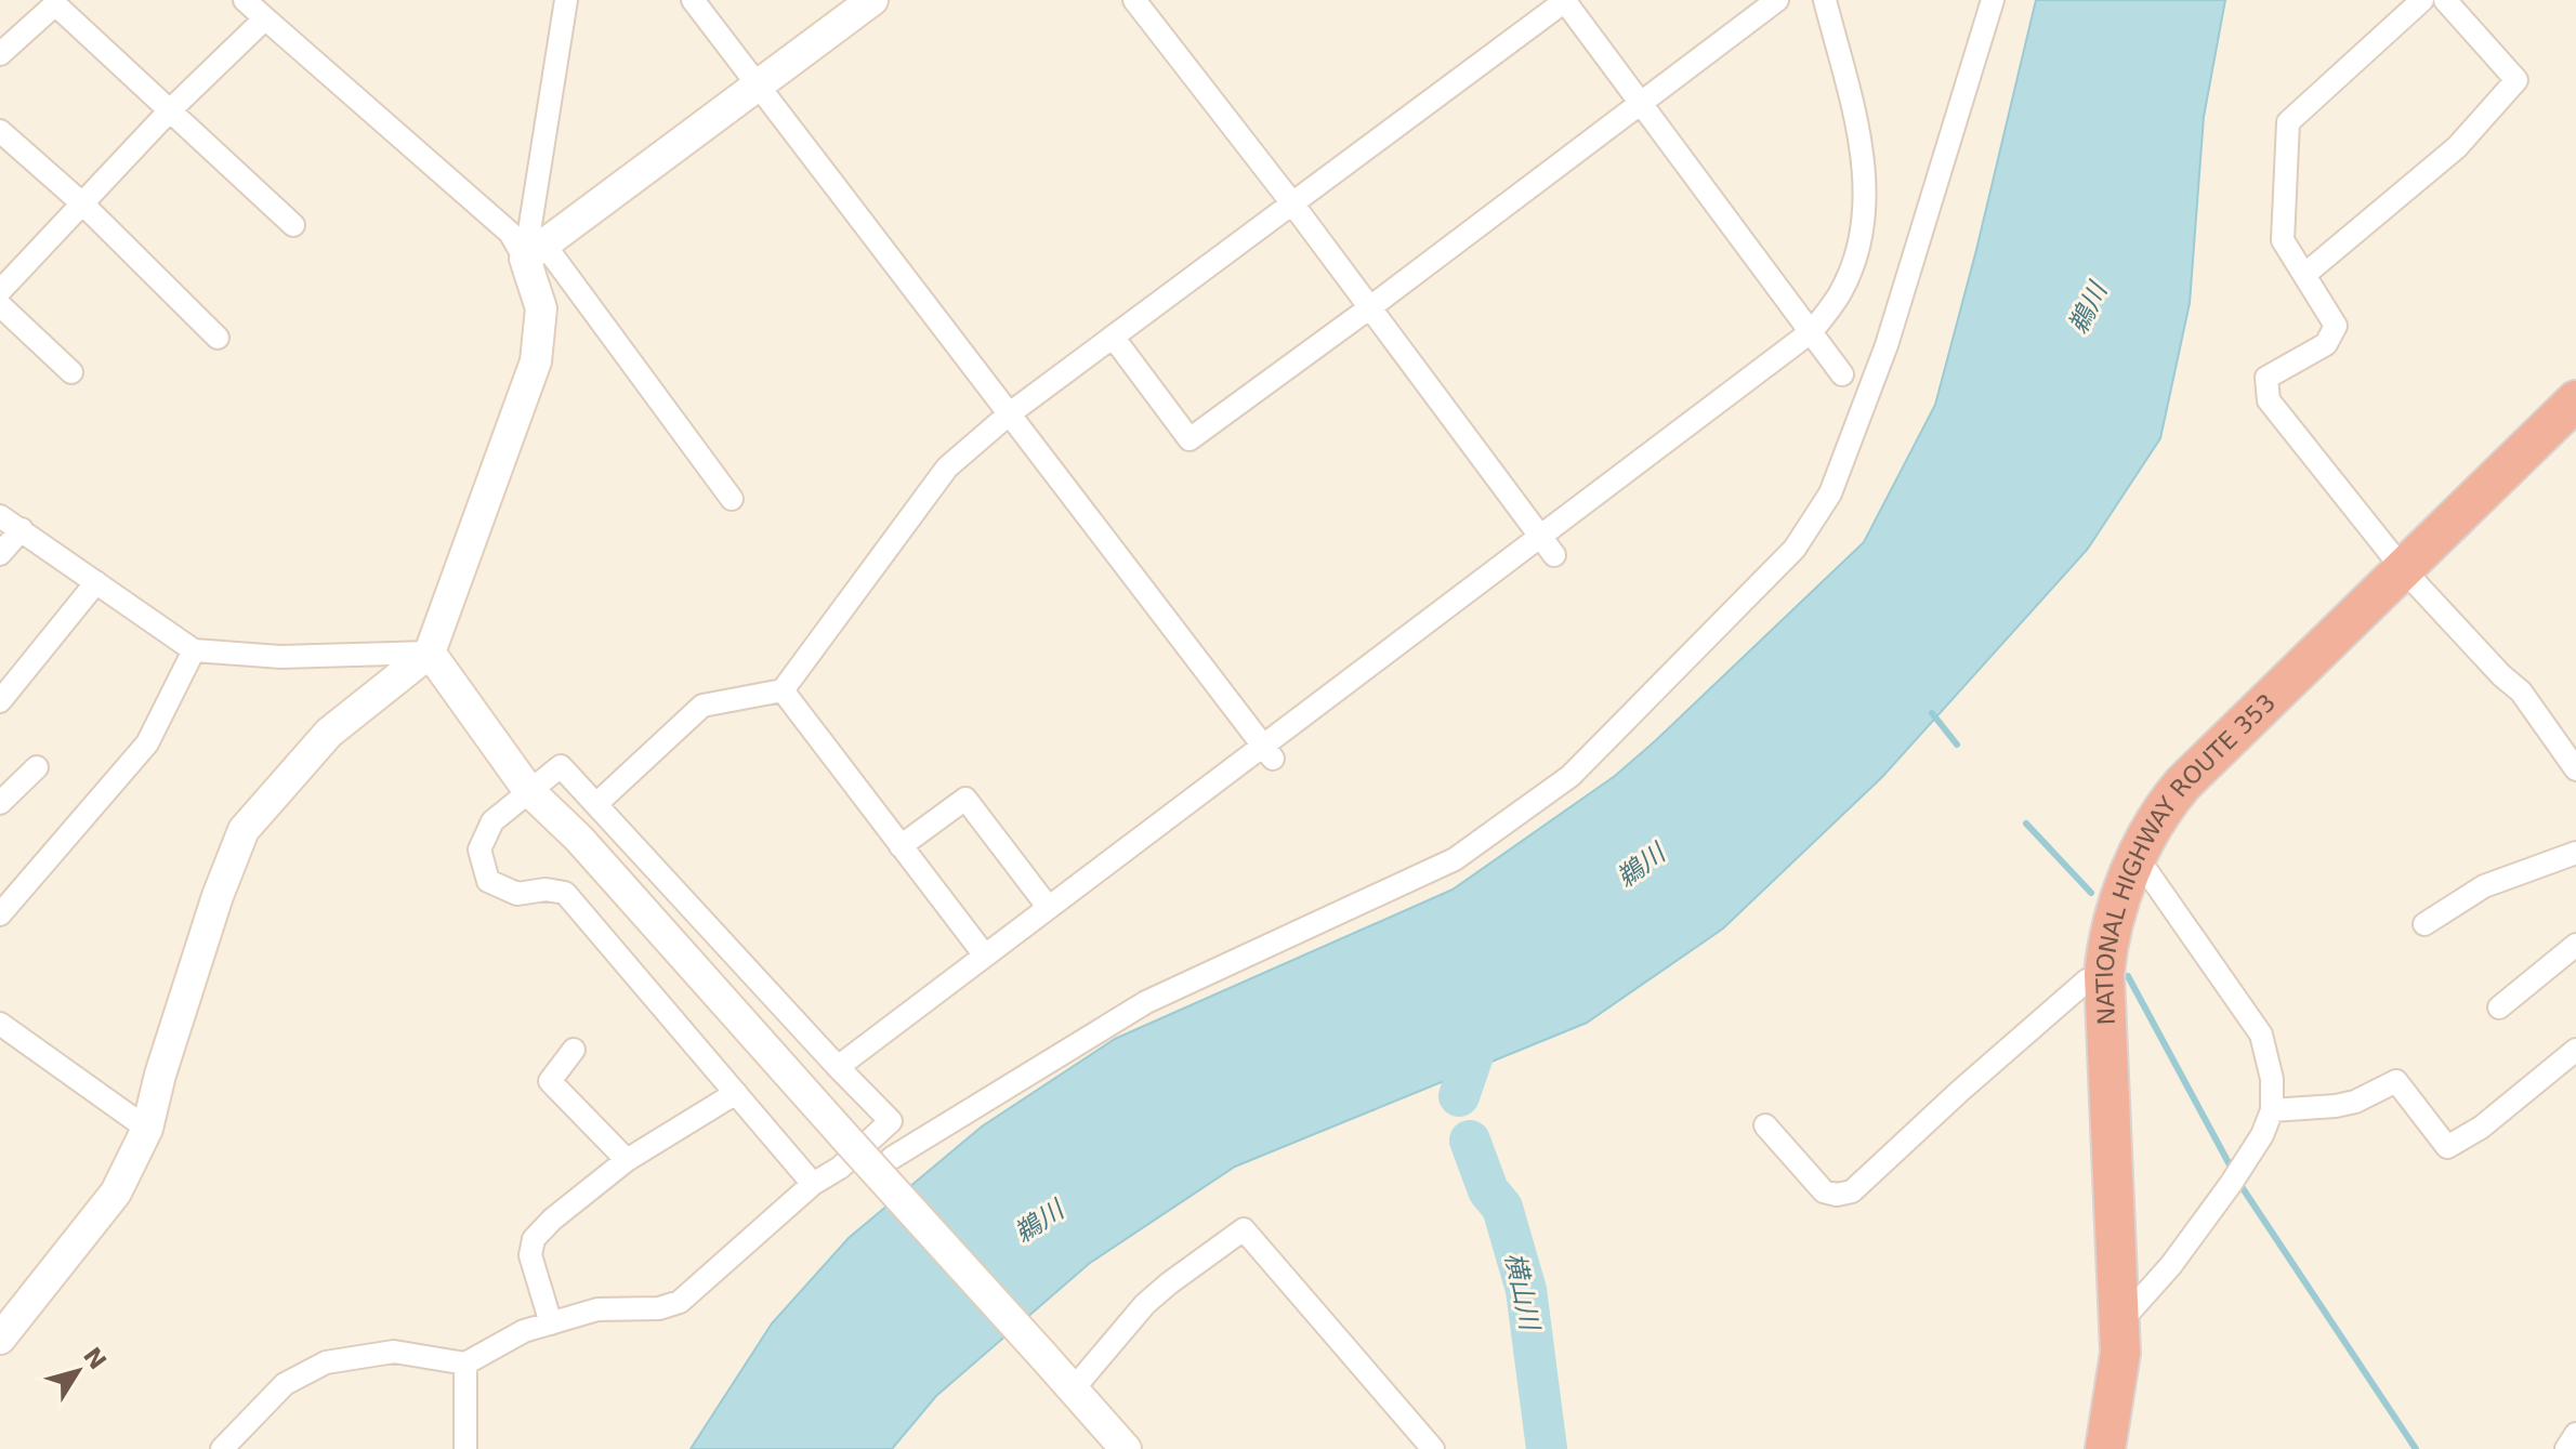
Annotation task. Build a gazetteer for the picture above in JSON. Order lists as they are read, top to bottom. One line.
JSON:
{"streets":{"highway":["NATIONAL HIGHWAY ROUTE 353"]},"water":["鵜川","横山川"],"north":"top right"}
